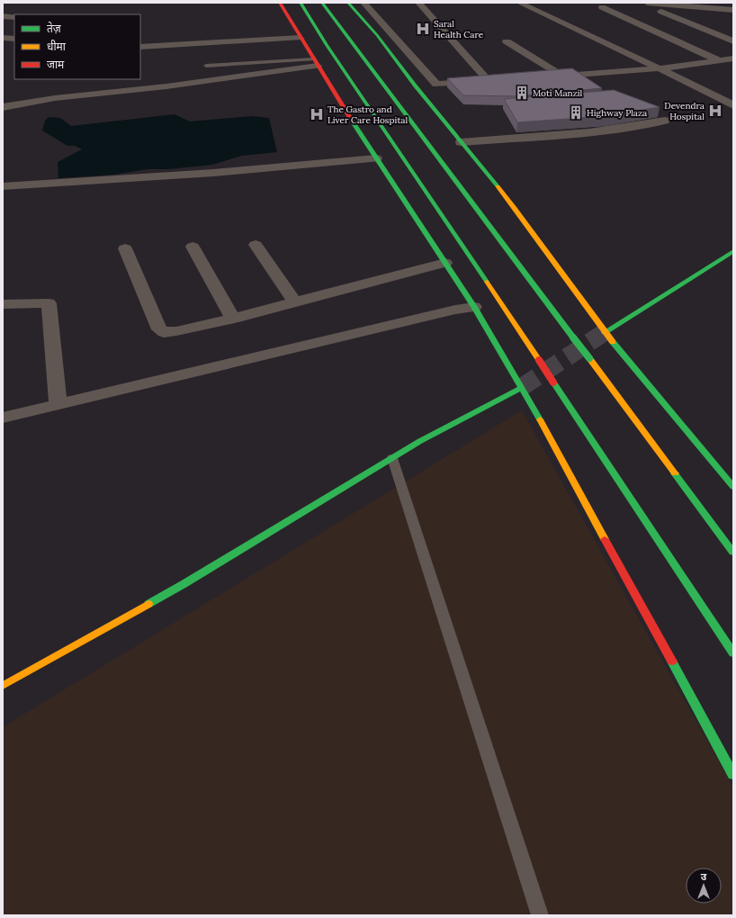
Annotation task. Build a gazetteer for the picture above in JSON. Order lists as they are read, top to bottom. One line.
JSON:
{"places":{"hospital":["Saral Health Care","Devendra Hospital","The Gastro and Liver Care Hospital"],"building":["Moti Manzil","Highway Plaza"]},"legend":["तेज़","धीमा","जाम"],"north":"top"}
